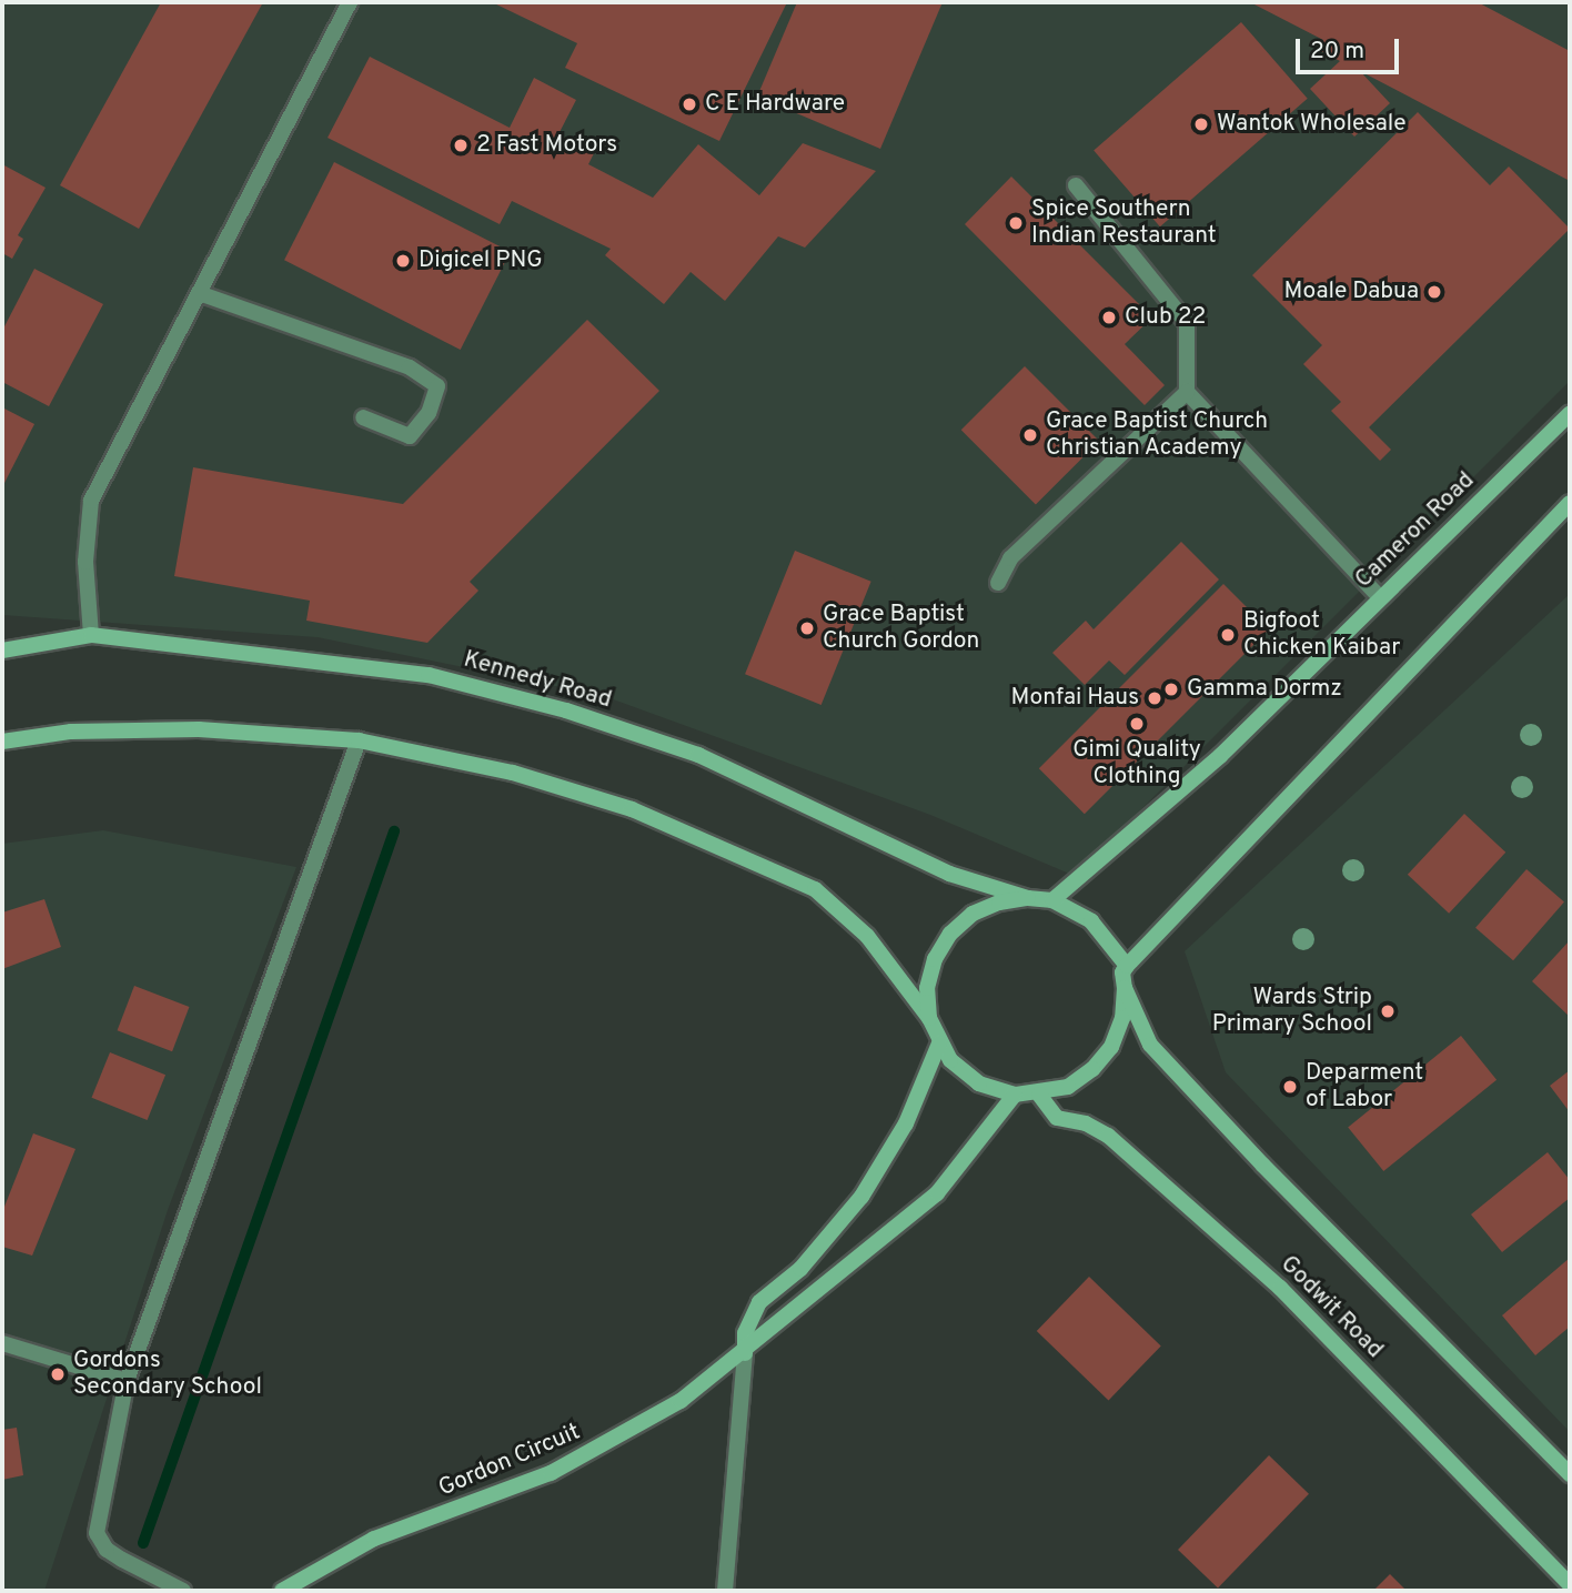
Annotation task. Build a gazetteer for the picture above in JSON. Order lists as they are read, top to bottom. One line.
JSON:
{"streets":{"main road":["Cameron Road","Kennedy Road","Godwit Road","Gordon Circuit"]},"crossings":[["Cameron Road","Kennedy Road"],["Cameron Road","Godwit Road"],["Cameron Road","Gordon Circuit"],["Kennedy Road","Godwit Road"],["Kennedy Road","Gordon Circuit"],["Godwit Road","Gordon Circuit"]],"places":["C E Hardware","Wantok Wholesale","2 Fast Motors","Spice Southern Indian Restaurant","Digicel PNG","Moale Dabua","Club 22","Grace Baptist Church Christian Academy","Grace Baptist Church Gordon","Bigfoot Chicken Kaibar","Gamma Dormz","Monfai Haus","Gimi Quality Clothing","Wards Strip Primary School","Deparment of Labor","Gordons Secondary School"],"scale_bar":"20 m"}
